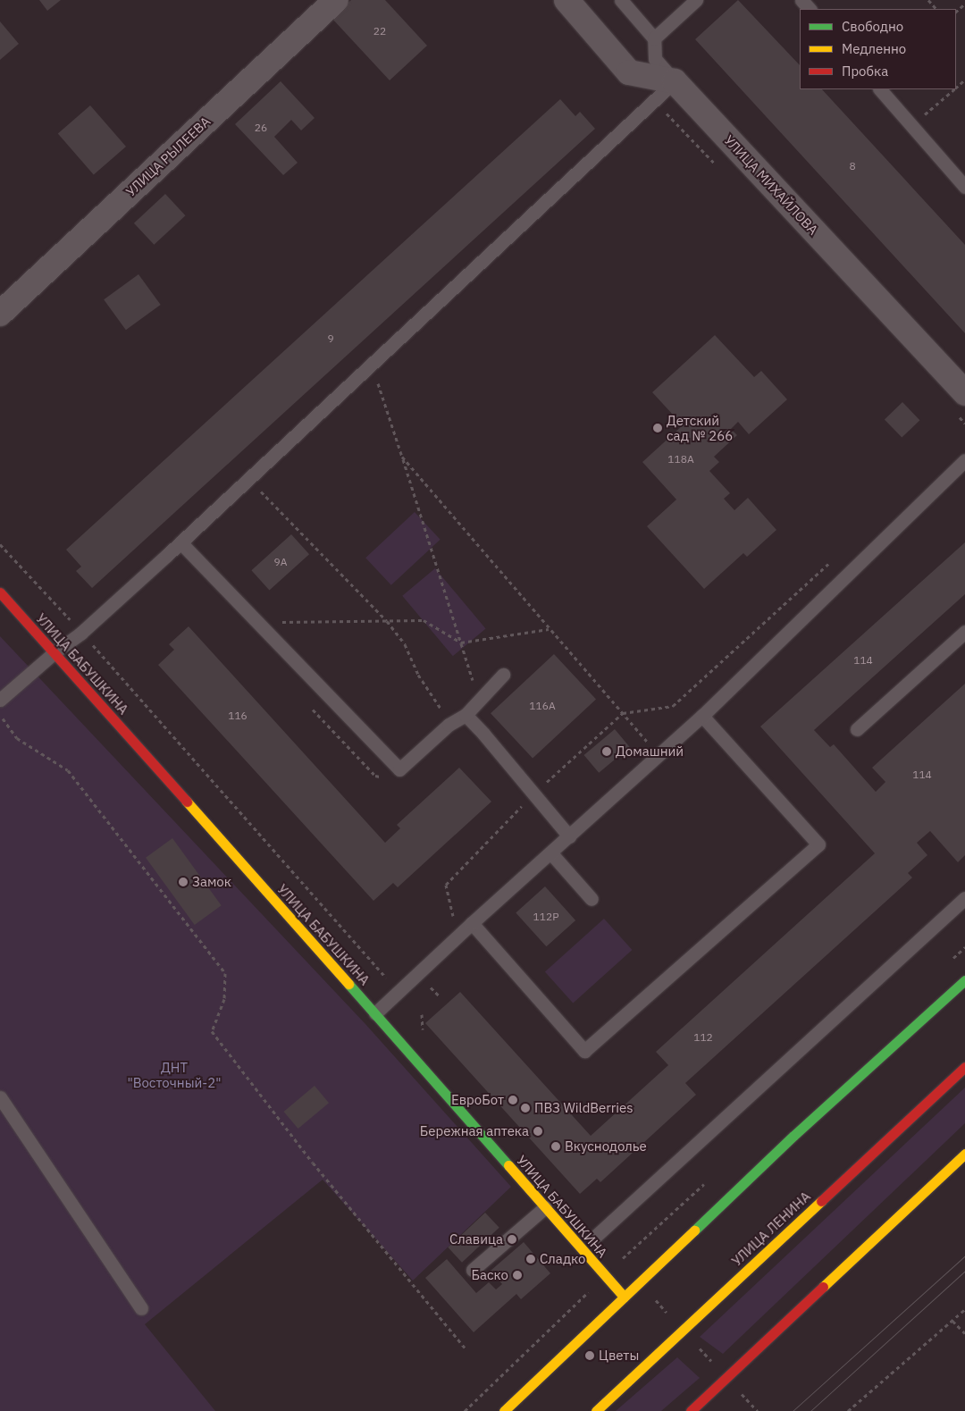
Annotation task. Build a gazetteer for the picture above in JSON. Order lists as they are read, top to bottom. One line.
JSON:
{"streets":{"street":["УЛИЦА РЫЛЕЕВА","УЛИЦА МИХАЙЛОВА","УЛИЦА БАБУШКИНА","УЛИЦА ЛЕНИНА"]},"parks":["ДНТ \"Восточный-2\""],"places":["Детский сад № 266","Домашний","Замок","ЕвроБот","ПВЗ WildBerries","Бережная аптека","Вкуснодолье","Славица","Сладко","Баско","Цветы"],"house_numbers":["22","26","8","9","118А","9А","114","116А","116","114","112Р","112"],"legend":["Свободно","Медленно","Пробка"]}
